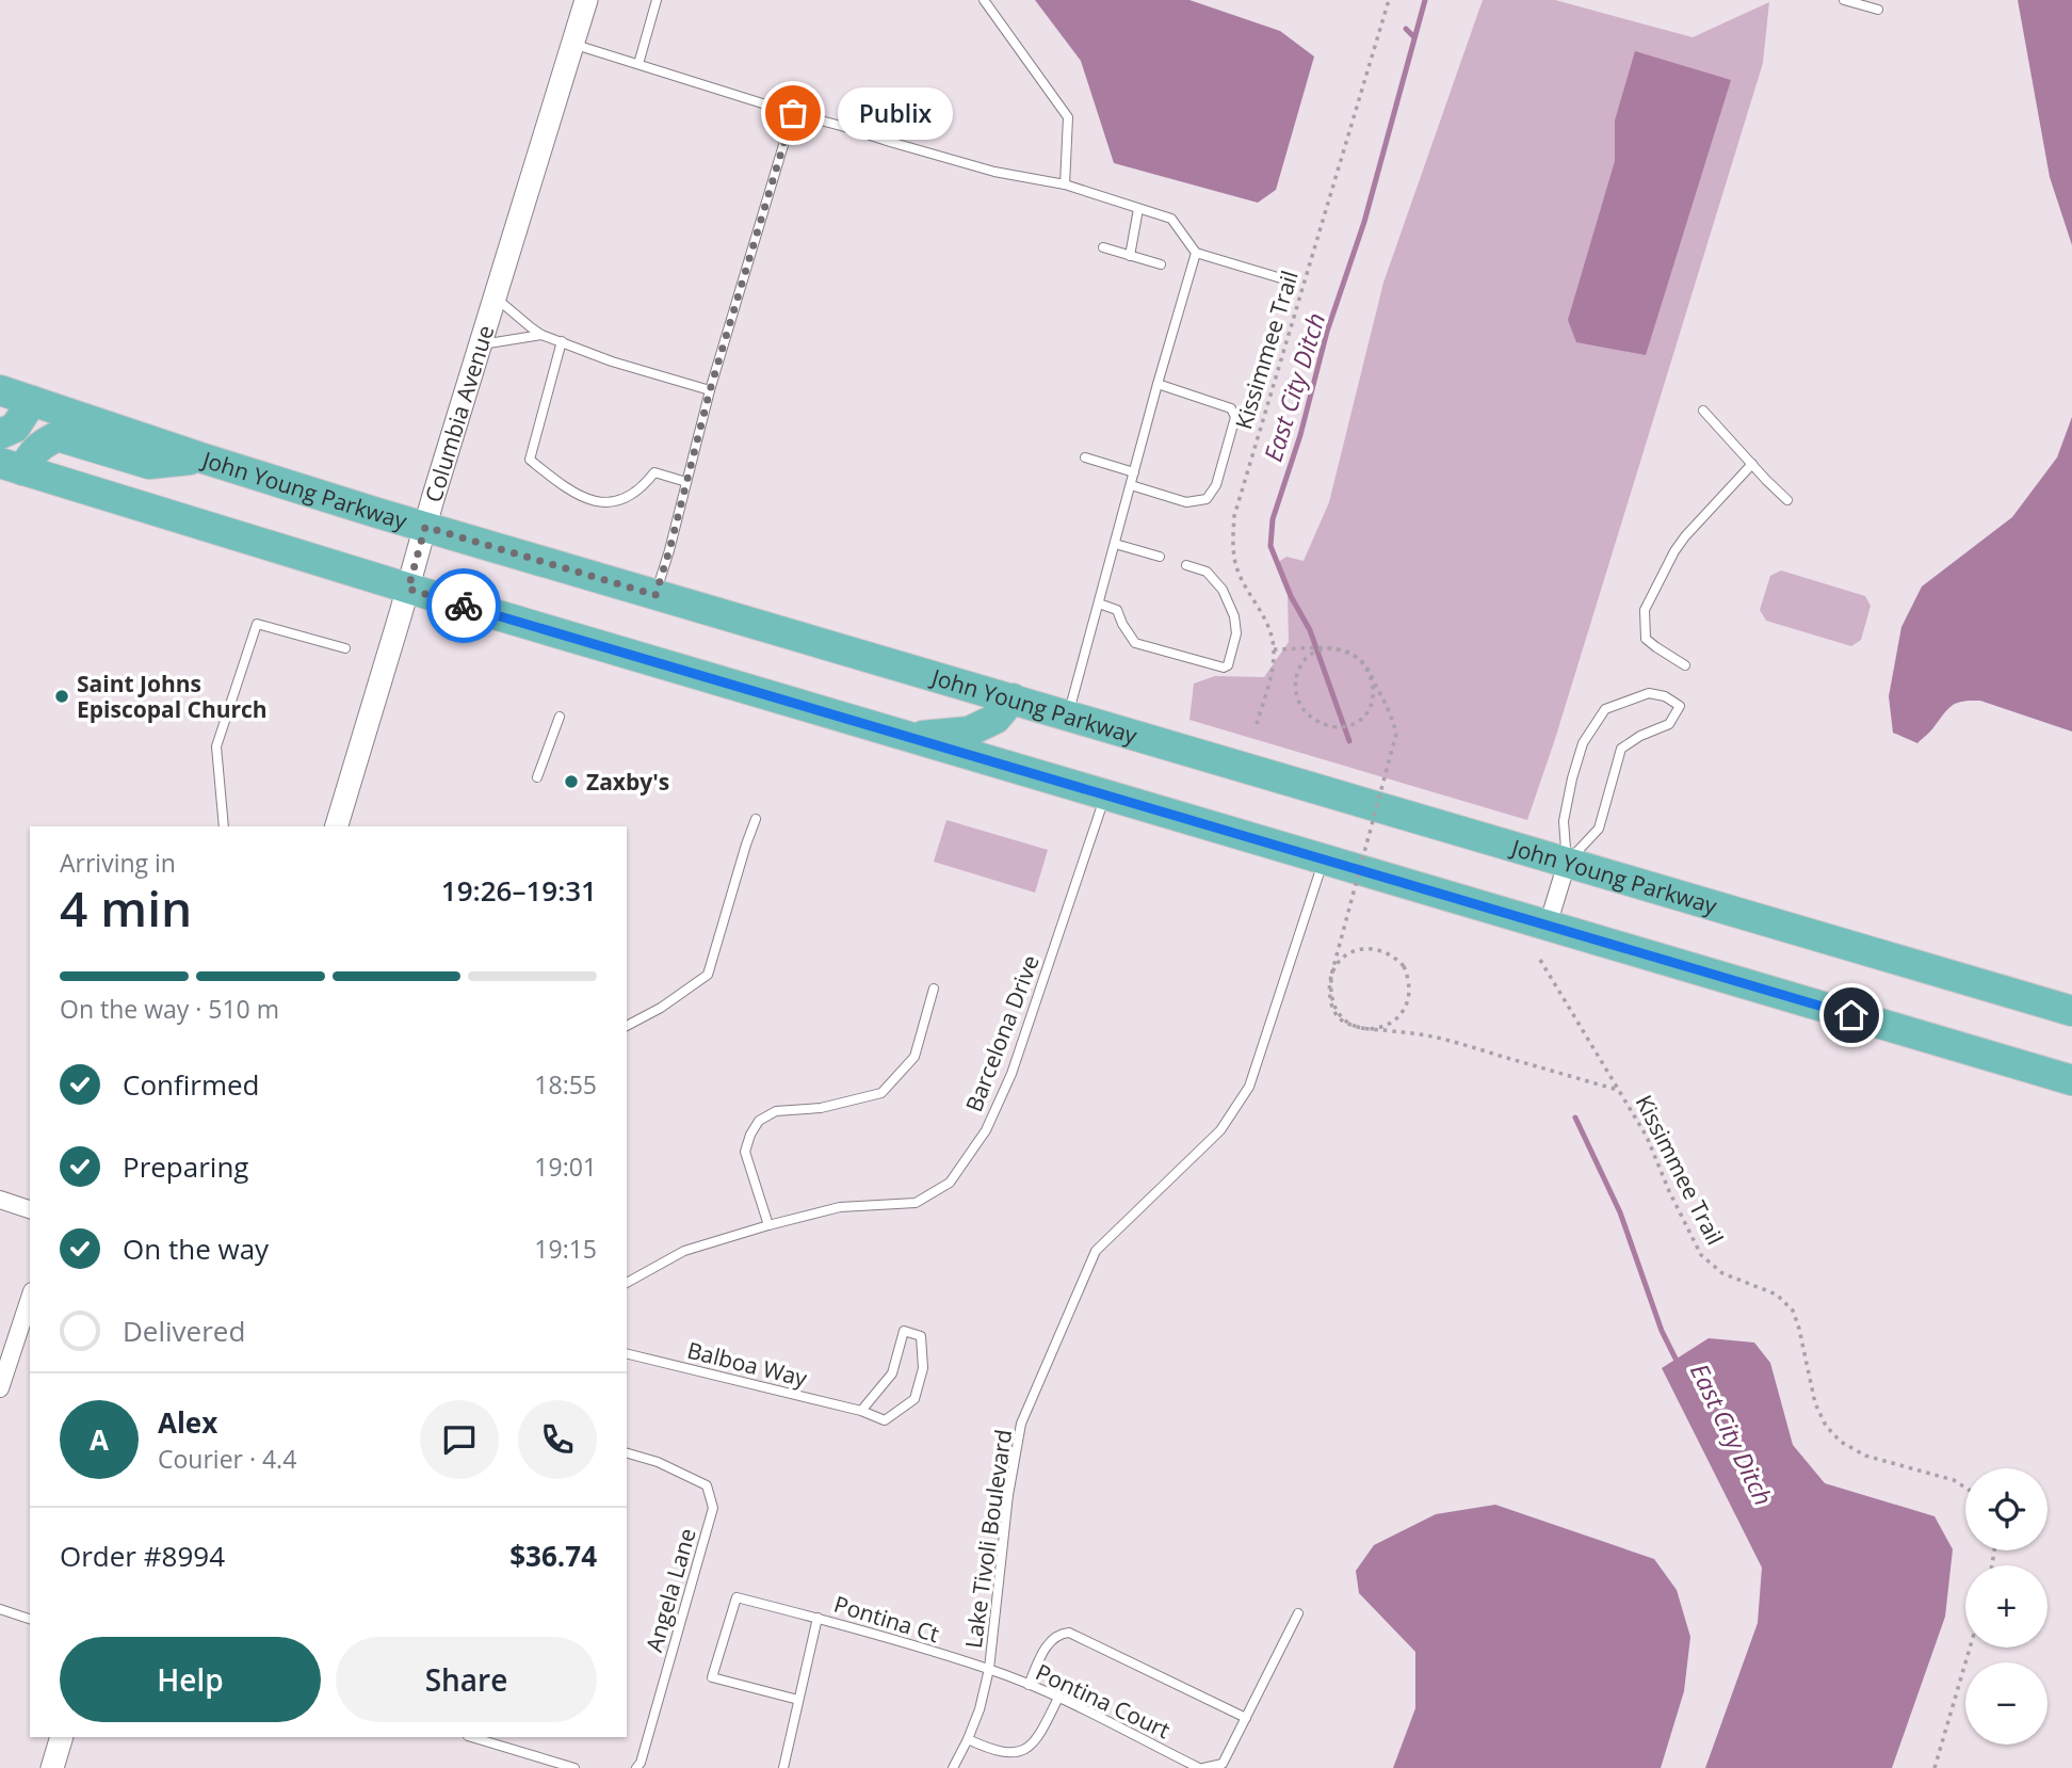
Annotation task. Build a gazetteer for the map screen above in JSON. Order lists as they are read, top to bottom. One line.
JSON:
{"streets":{"highway":["John Young Parkway"],"street":["Columbia Avenue"],"lane":["Barcelona Drive","Balboa Way","Lake Tivoli Boulevard","Angela Lane","Pontina Ct","Pontina Court"],"path":["Kissimmee Trail"]},"crossings":[["Columbia Avenue","John Young Parkway"],["Lake Tivoli Boulevard","Pontina Ct"],["Lake Tivoli Boulevard","Pontina Court"],["Pontina Ct","Pontina Court"]],"water":["East City Ditch"],"places":["Publix","Saint Johns Episcopal Church","Zaxby's"],"page":{"bubble":"Publix","heading":["4 min","Arriving in","19:26–19:31"],"panel":["Alex","Courier · 4.4","Order #8994","$36.74"],"bar":"On the way · 510 m","list":[["Confirmed","18:55"],["Preparing","19:01"],["On the way","19:15"],"Delivered"],"round":"A","map_buttons":["+","−"],"buttons":["Help","Share"]}}
